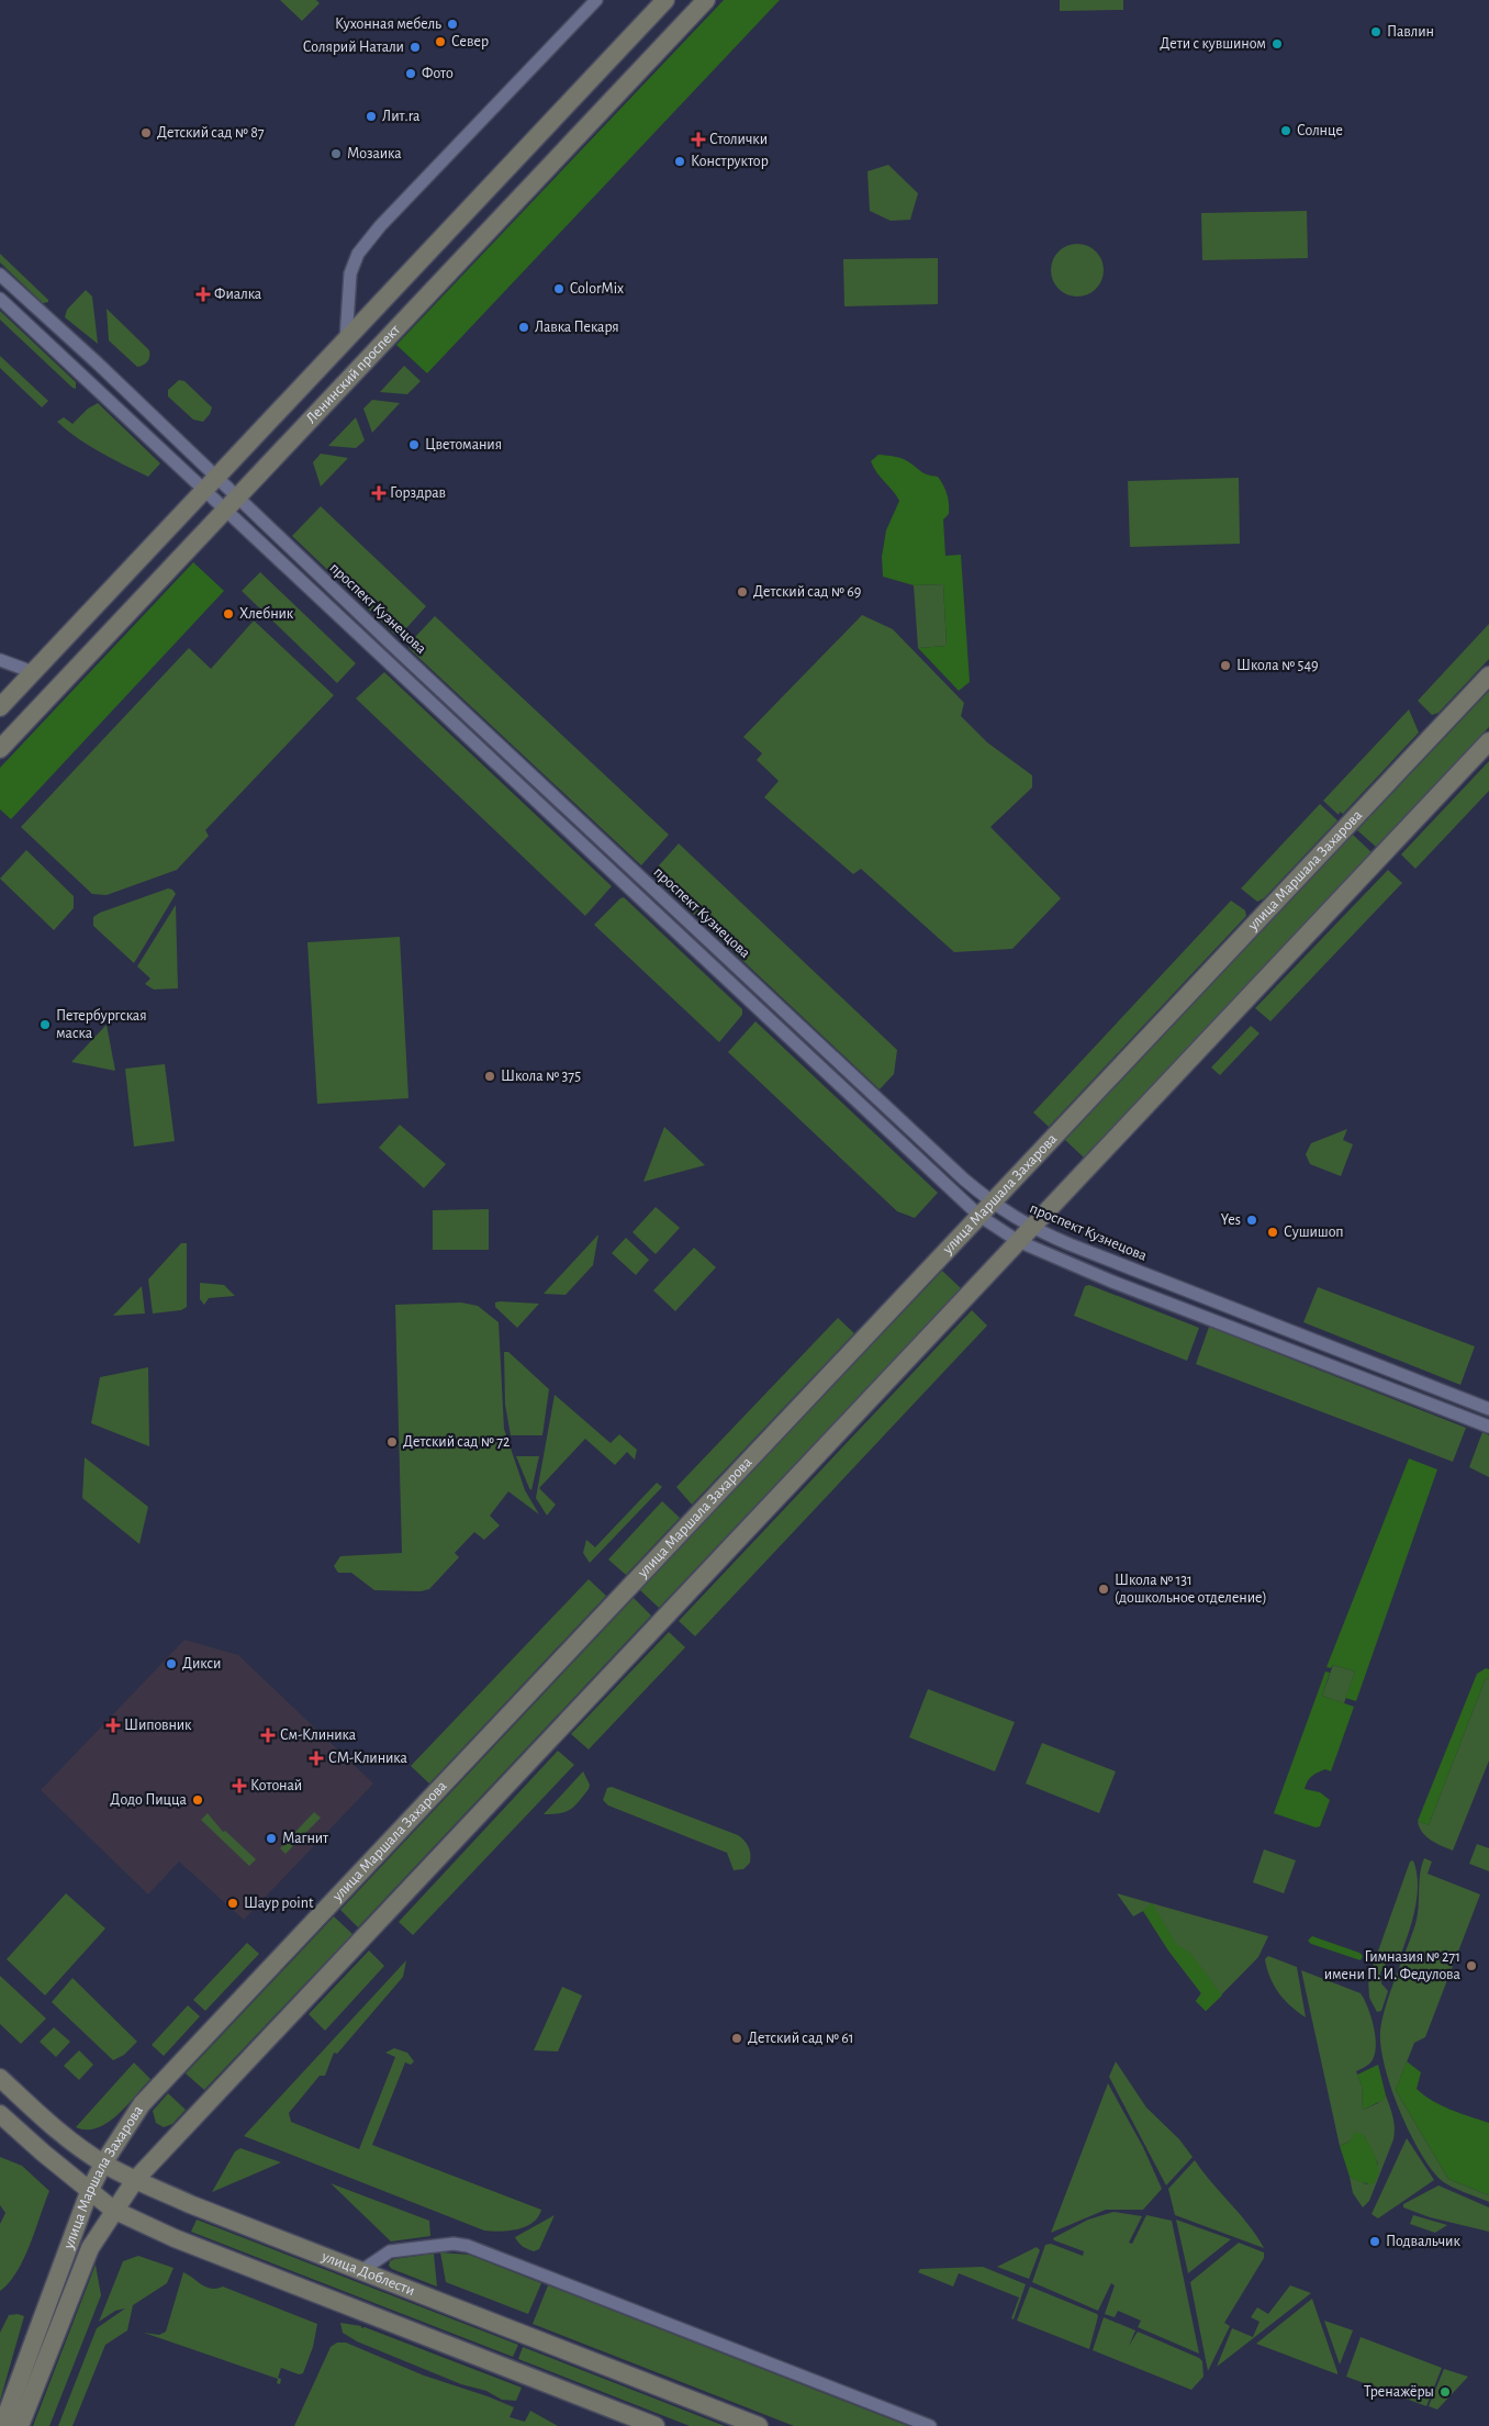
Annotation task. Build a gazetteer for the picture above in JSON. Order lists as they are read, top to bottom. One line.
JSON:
{"streets":{"street":["Ленинский проспект","проспект Кузнецова","улица Маршала Захарова","улица Доблести"]},"crossings":[["Ленинский проспект","проспект Кузнецова"],["проспект Кузнецова","улица Маршала Захарова"],["улица Маршала Захарова","улица Доблести"]],"places":{"other":["Кухонная мебель","Павлин","Север","Дети с кувшином","Солярий Натали","Фото","Лит.ra","Солнце","Детский сад № 87","Мозаика","Конструктор","ColorMix","Лавка Пекаря","Цветомания","Детский сад № 69","Хлебник","Школа № 549","Петербургская маска","Школа № 375","Yes","Сушишоп","Детский сад № 72","Школа № 131 (дошкольное отделение)","Дикси","Додо Пицца","Магнит","Шаур point","Гимназия № 271 имени П. И. Федулова","Детский сад № 61","Подвальчик","Тренажёры"],"health":["Столички","Фиалка","Горздрав","Шиповник","См-Клиника","СМ-Клиника","Котонай"]}}
